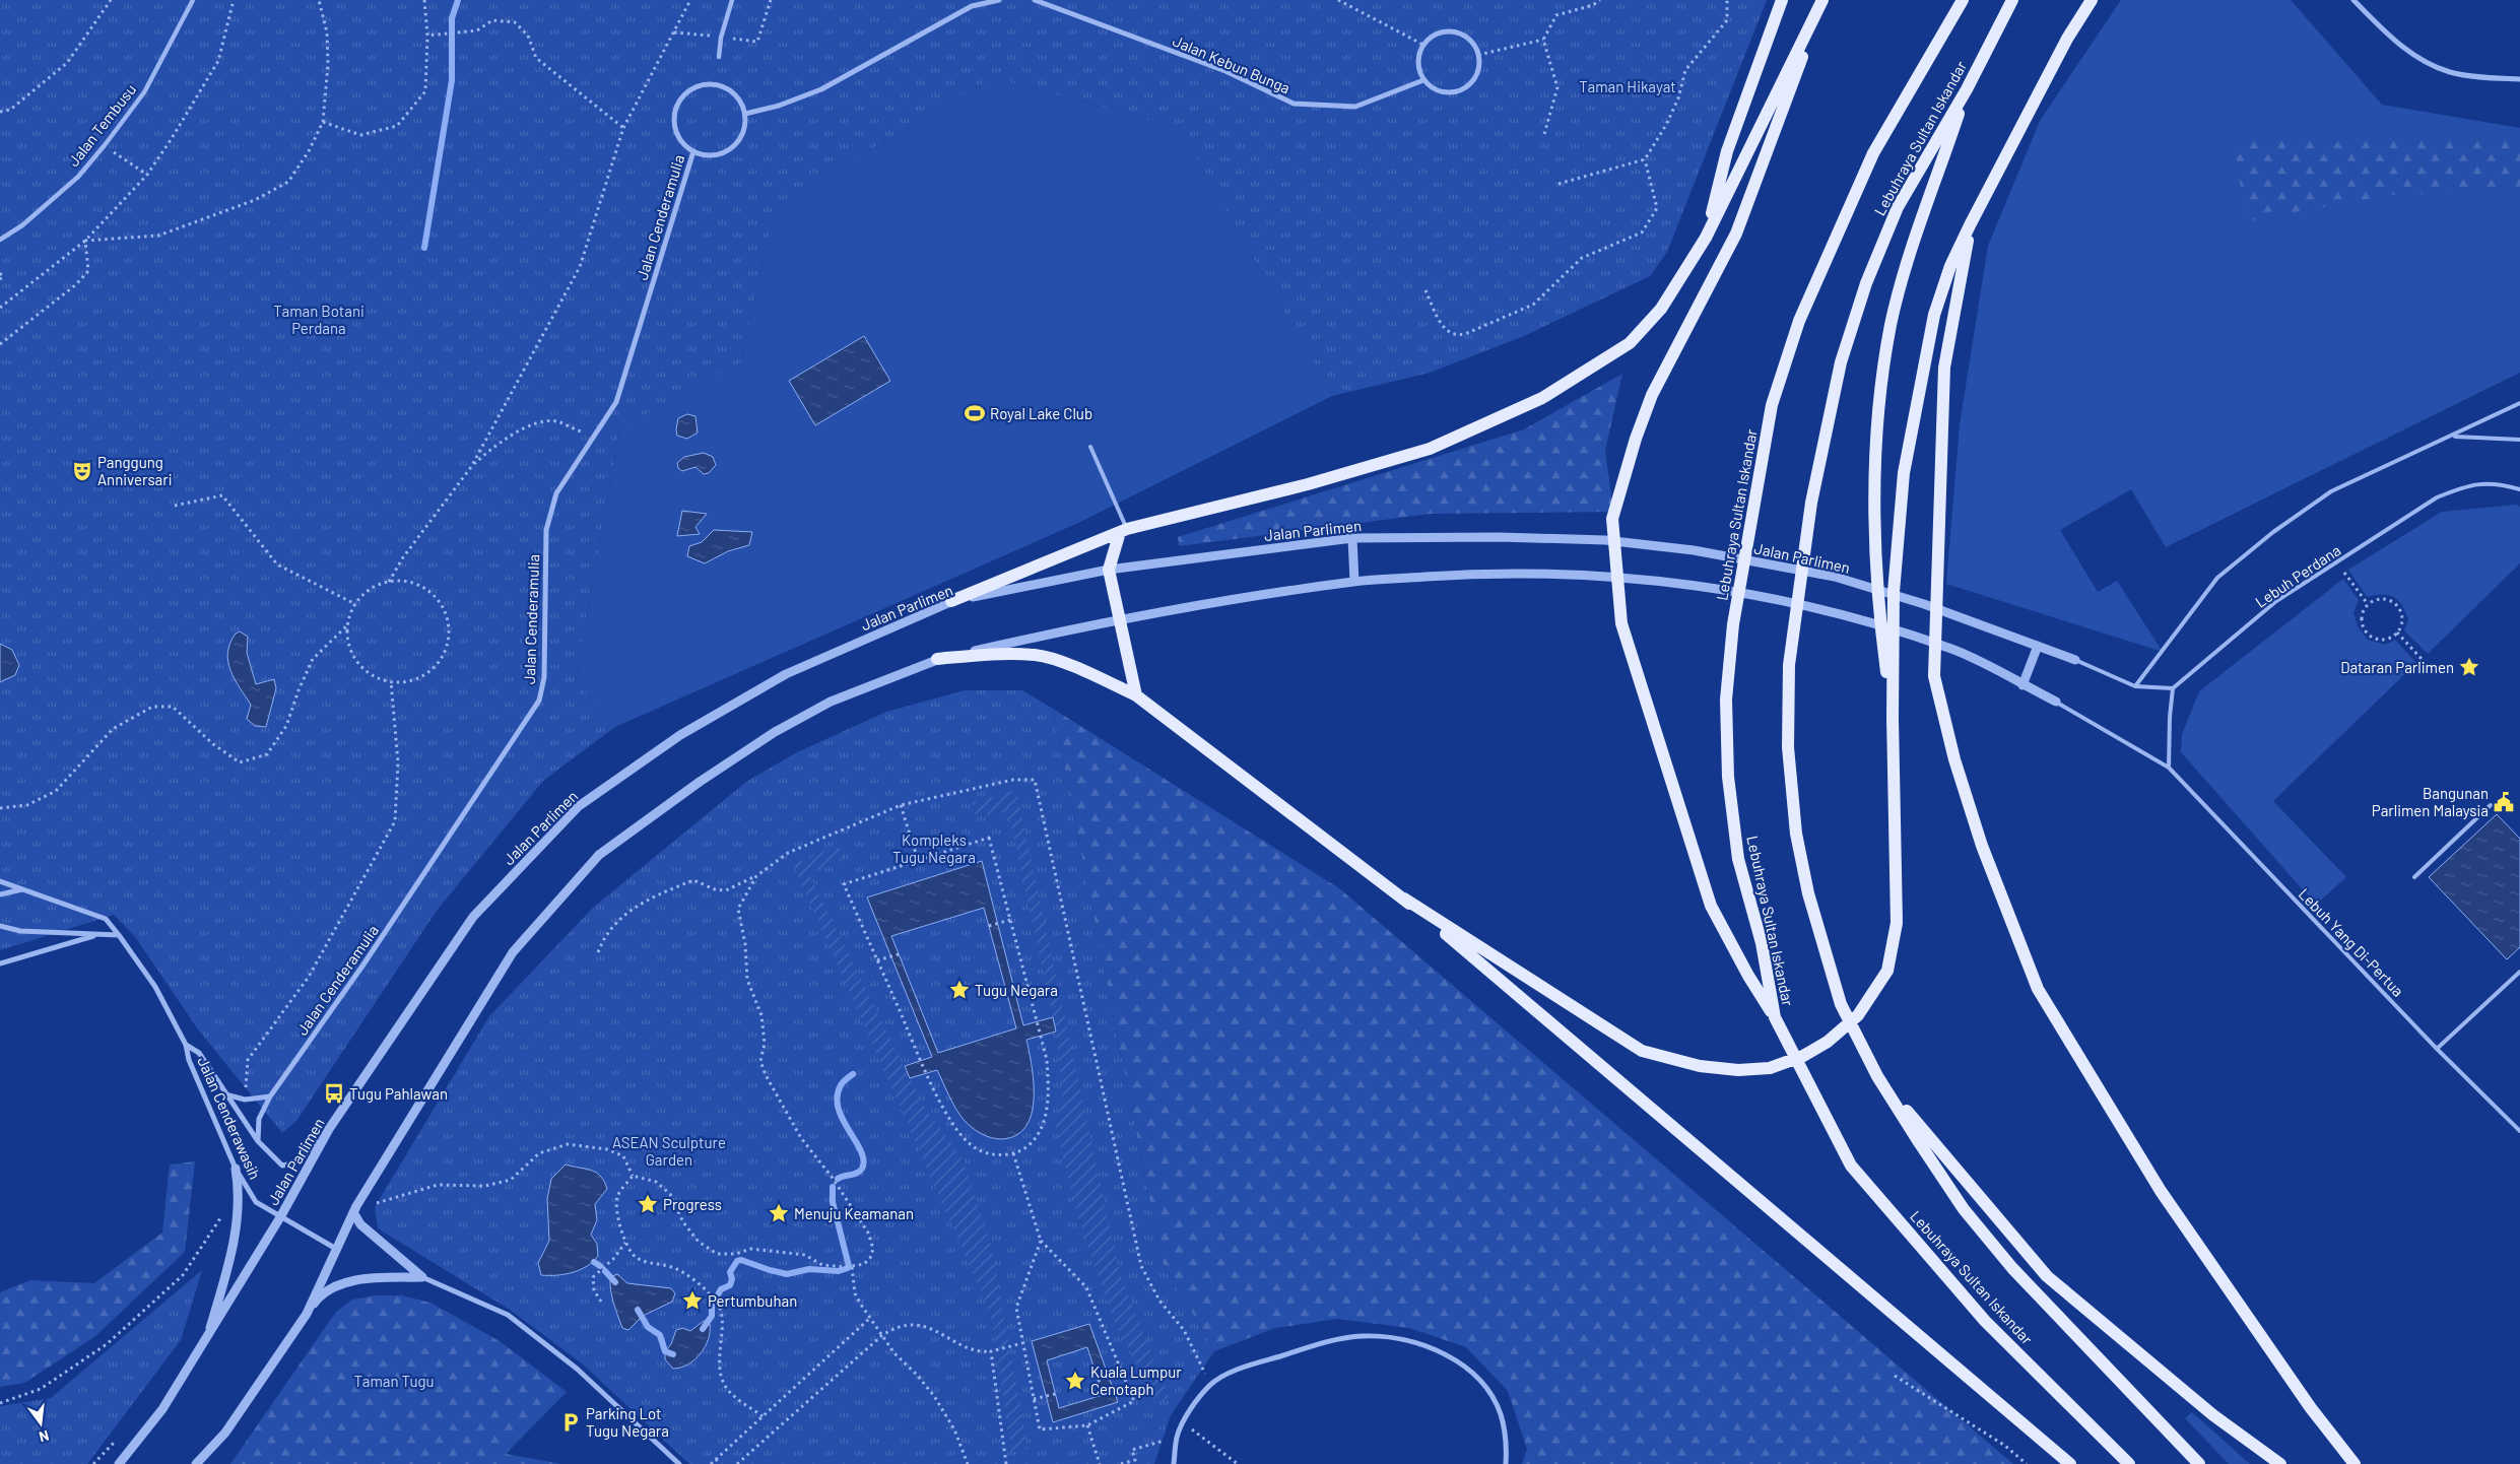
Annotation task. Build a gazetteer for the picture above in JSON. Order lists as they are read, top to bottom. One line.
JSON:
{"streets":{"main road":["Lebuhraya Sultan Iskandar"],"street":["Jalan Kebun Bunga","Jalan Tembusu","Jalan Cenderamulia","Jalan Parlimen","Jalan Cenderawasih"],"lane":["Lebuh Perdana","Lebuh Yang Di-Pertua"]},"crossings":[["Jalan Cenderamulia","Jalan Cenderawasih"],["Jalan Parlimen","Jalan Cenderawasih"]],"parks":["Taman Hikayat","Taman Botani Perdana","Kompleks Tugu Negara","ASEAN Sculpture Garden","Taman Tugu"],"places":{"sports":["Royal Lake Club"],"theatre":["Panggung Anniversari"],"place":["Dataran Parlimen","Tugu Negara","Progress","Menuju Keamanan","Pertumbuhan","Kuala Lumpur Cenotaph"],"public building":["Bangunan Parlimen Malaysia"],"bus stop":["Tugu Pahlawan"],"parking":["Parking Lot Tugu Negara"]},"north":"bottom"}
